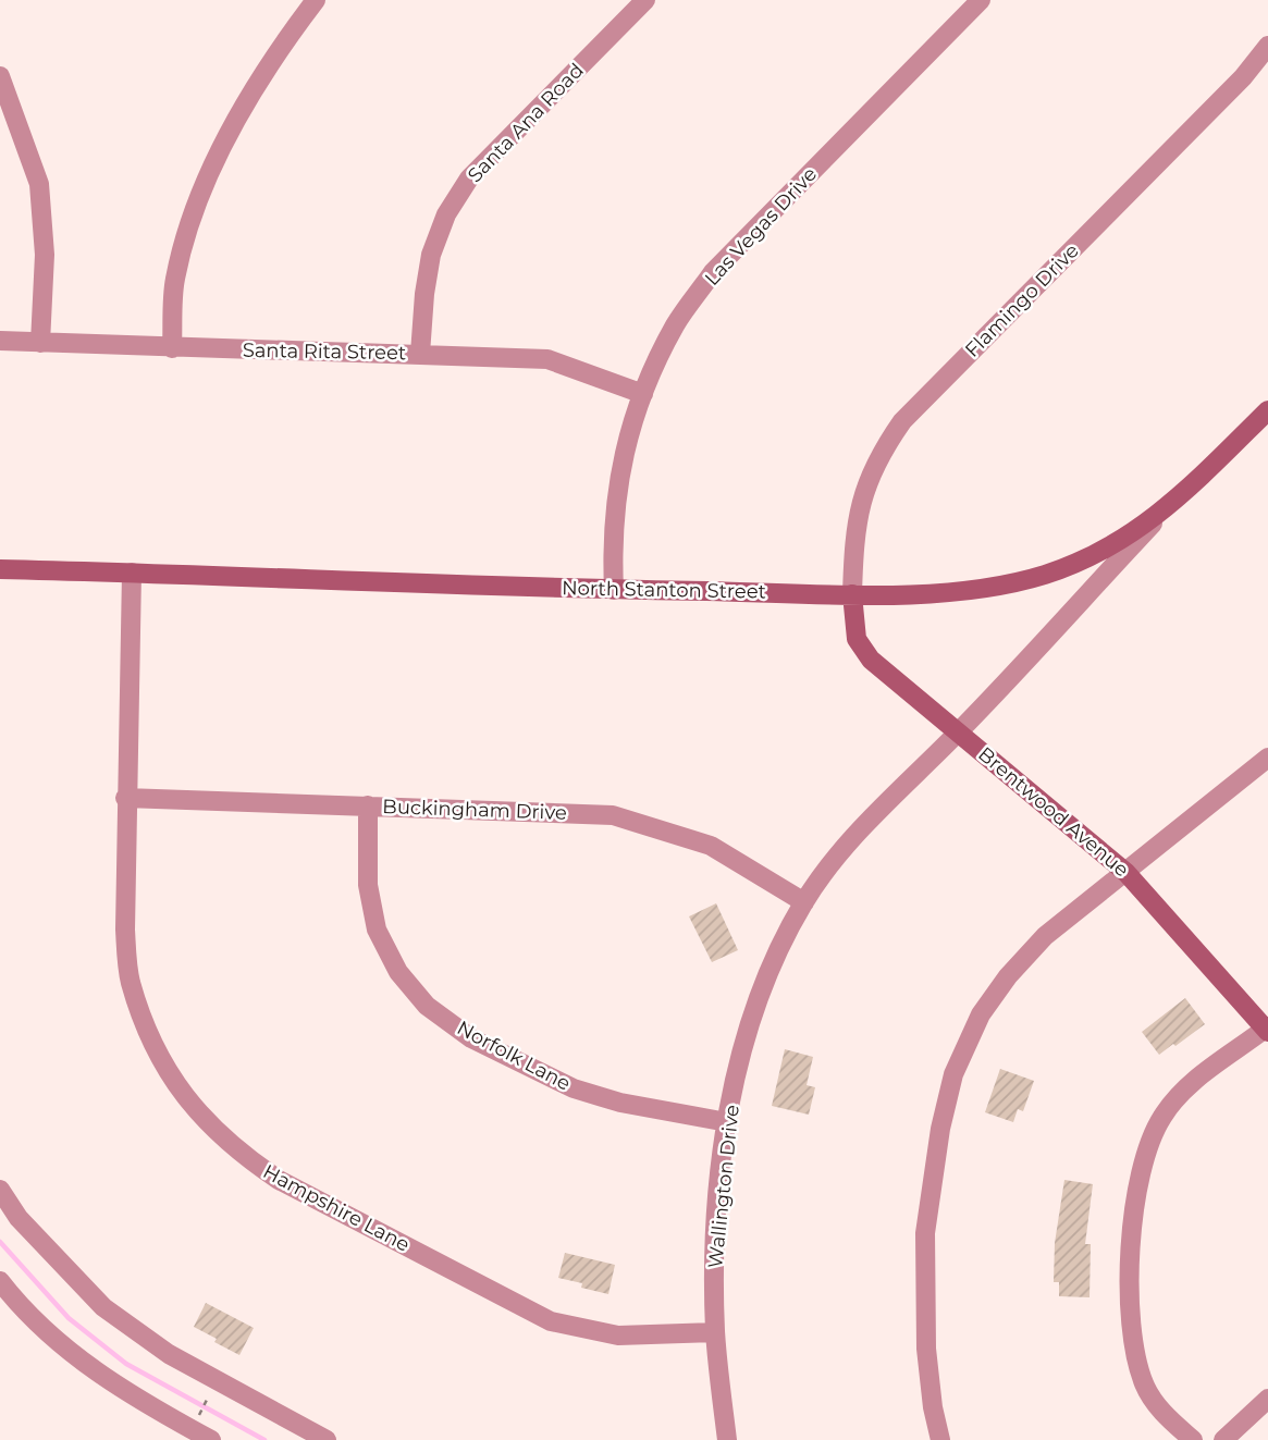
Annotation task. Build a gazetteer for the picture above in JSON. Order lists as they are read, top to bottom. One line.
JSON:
{"streets":{"street":["Santa Ana Road","Las Vegas Drive","Flamingo Drive","Santa Rita Street","North Stanton Street","Buckingham Drive","Brentwood Avenue","Norfolk Lane","Wallington Drive","Hampshire Lane"]},"crossings":[["Santa Ana Road","Santa Rita Street"],["Las Vegas Drive","Santa Rita Street"],["Las Vegas Drive","North Stanton Street"],["Flamingo Drive","North Stanton Street"],["Flamingo Drive","Brentwood Avenue"],["North Stanton Street","Brentwood Avenue"],["North Stanton Street","Wallington Drive"],["North Stanton Street","Hampshire Lane"],["Buckingham Drive","Norfolk Lane"],["Buckingham Drive","Wallington Drive"],["Buckingham Drive","Hampshire Lane"],["Brentwood Avenue","Wallington Drive"],["Norfolk Lane","Wallington Drive"],["Wallington Drive","Hampshire Lane"]]}
